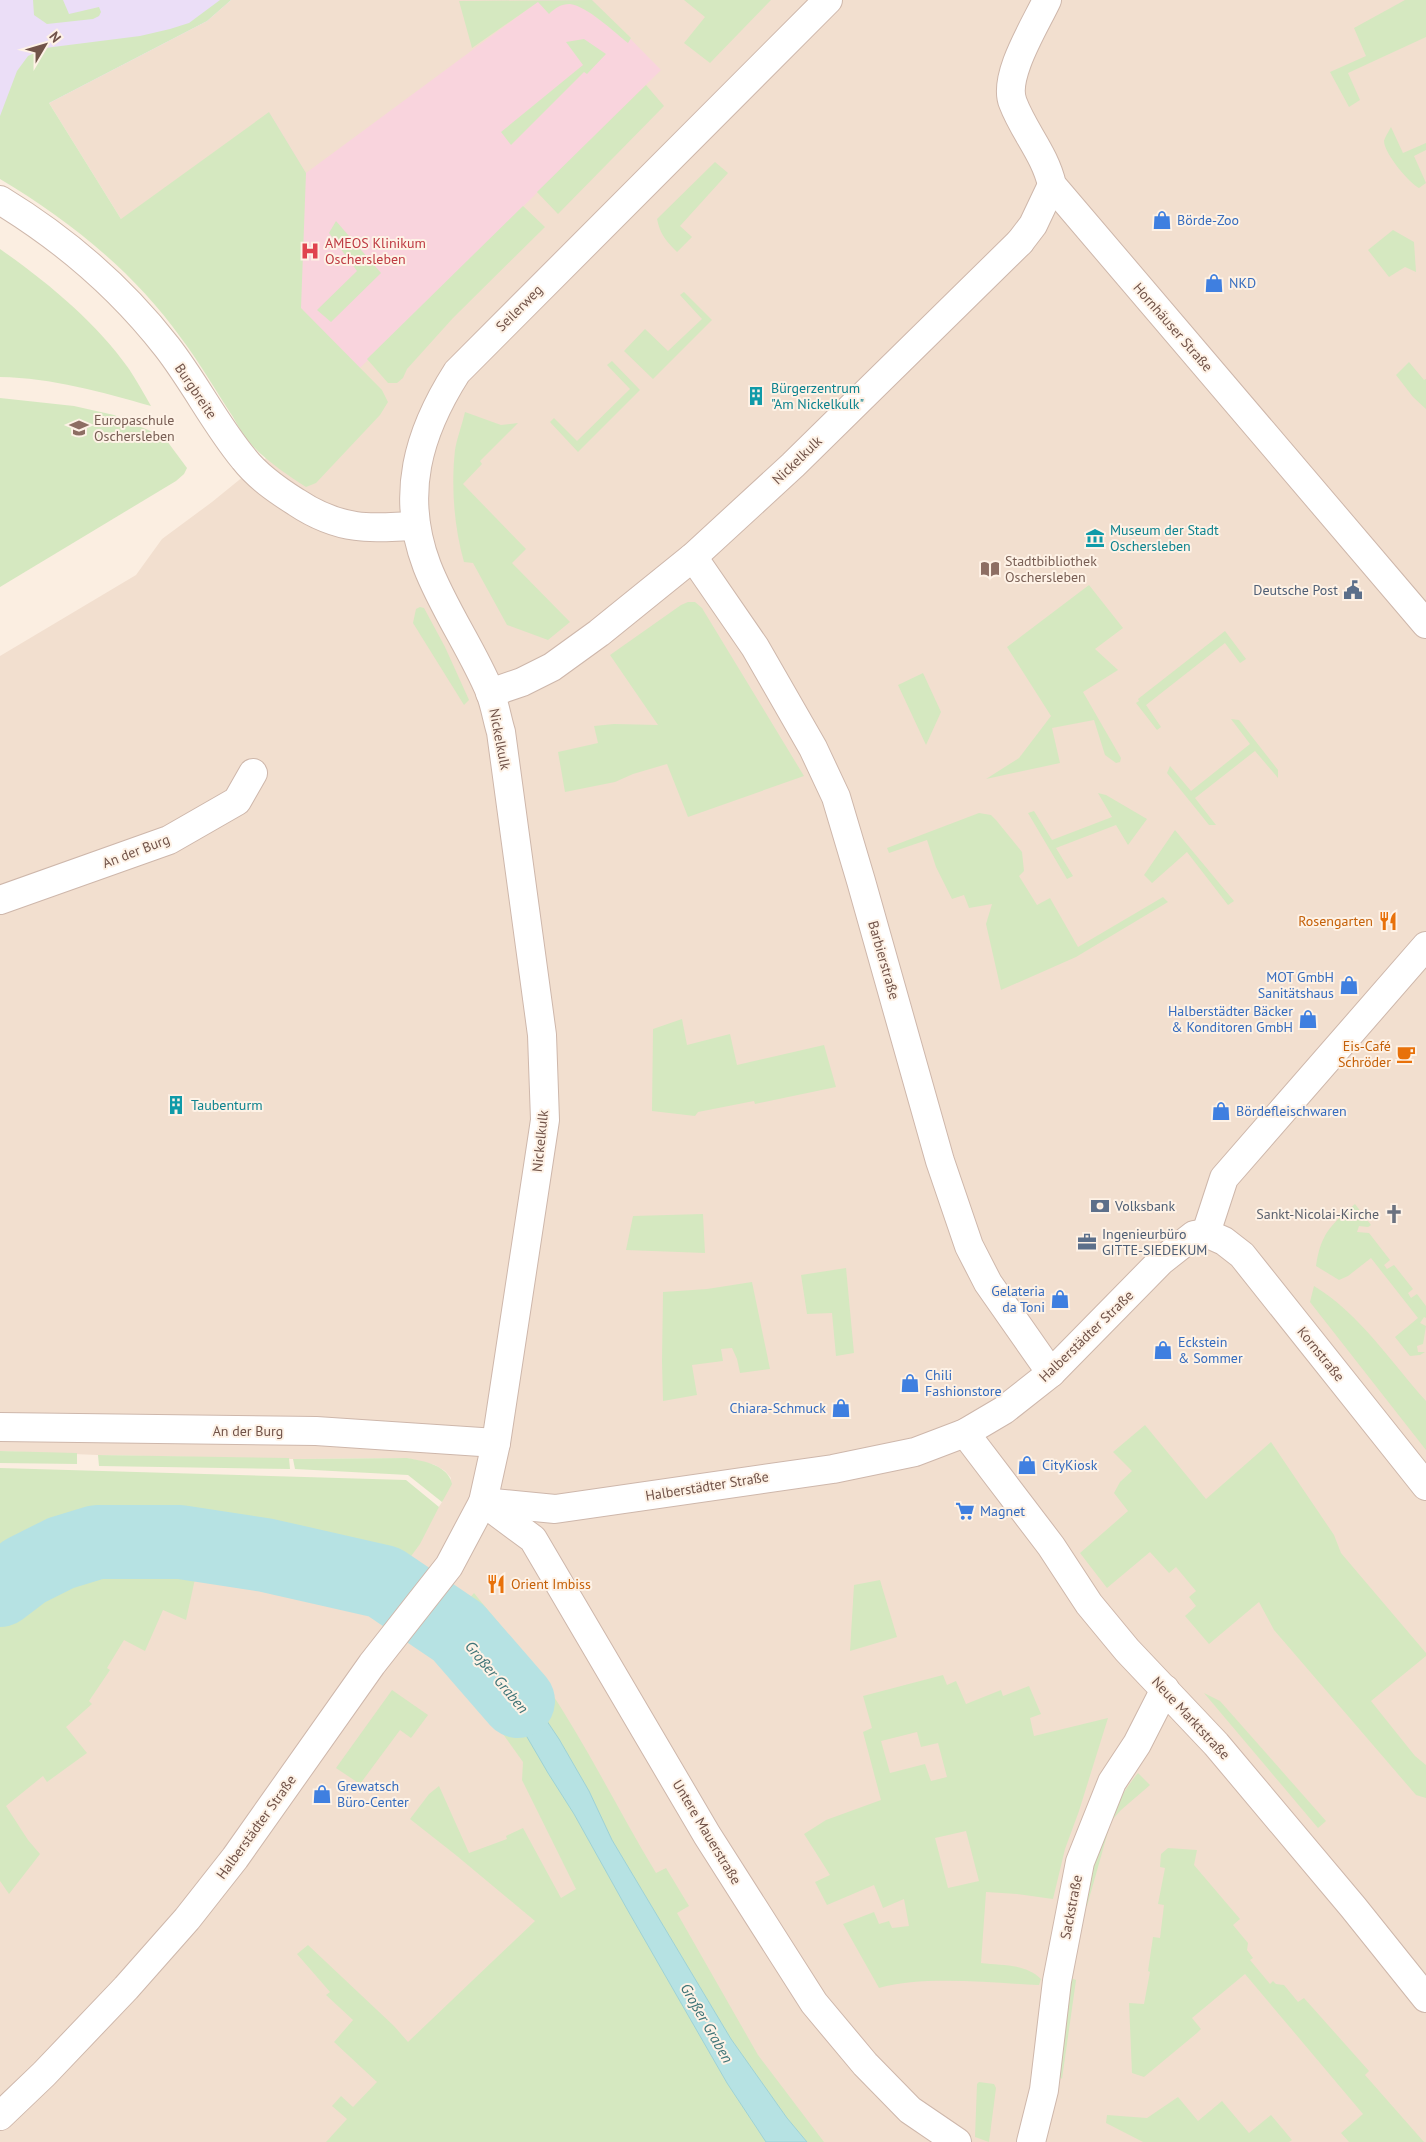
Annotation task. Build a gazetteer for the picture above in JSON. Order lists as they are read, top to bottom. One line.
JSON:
{"streets":{"street":["Seilerweg","Hornhäuser Straße","Burgbreite","Nickelkulk","An der Burg","Barbierstraße","Halberstädter Straße","Kornstraße","Neue Marktstraße","Untere Mauerstraße","Sackstraße"]},"crossings":[["Seilerweg","Burgbreite"],["Seilerweg","Nickelkulk"],["Hornhäuser Straße","Nickelkulk"],["Nickelkulk","An der Burg"],["Nickelkulk","Barbierstraße"],["Nickelkulk","Halberstädter Straße"],["Nickelkulk","Untere Mauerstraße"],["Barbierstraße","Halberstädter Straße"],["Halberstädter Straße","Kornstraße"],["Halberstädter Straße","Neue Marktstraße"],["Halberstädter Straße","Untere Mauerstraße"],["Neue Marktstraße","Sackstraße"]],"water":["Großer Graben"],"places":{"shop":["Börde-Zoo","NKD","MOT GmbH Sanitätshaus","Halberstädter Bäcker & Konditoren GmbH","Bördefleischwaren","Gelateria da Toni","Eckstein & Sommer","Chili Fashionstore","Chiara-Schmuck","CityKiosk","Grewatsch Büro-Center"],"hospital":["AMEOS Klinikum Oschersleben"],"building":["Bürgerzentrum \"Am Nickelkulk\"","Taubenturm"],"school or university":["Europaschule Oschersleben"],"museum":["Museum der Stadt Oschersleben"],"library":["Stadtbibliothek Oschersleben"],"public building":["Deutsche Post"],"restaurant":["Rosengarten","Orient Imbiss"],"cafe":["Eis-Café Schröder"],"bank":["Volksbank"],"church":["Sankt-Nicolai-Kirche"],"office":["Ingenieurbüro GITTE-SIEDEKUM"],"supermarket":["Magnet"]},"north":"top right"}
